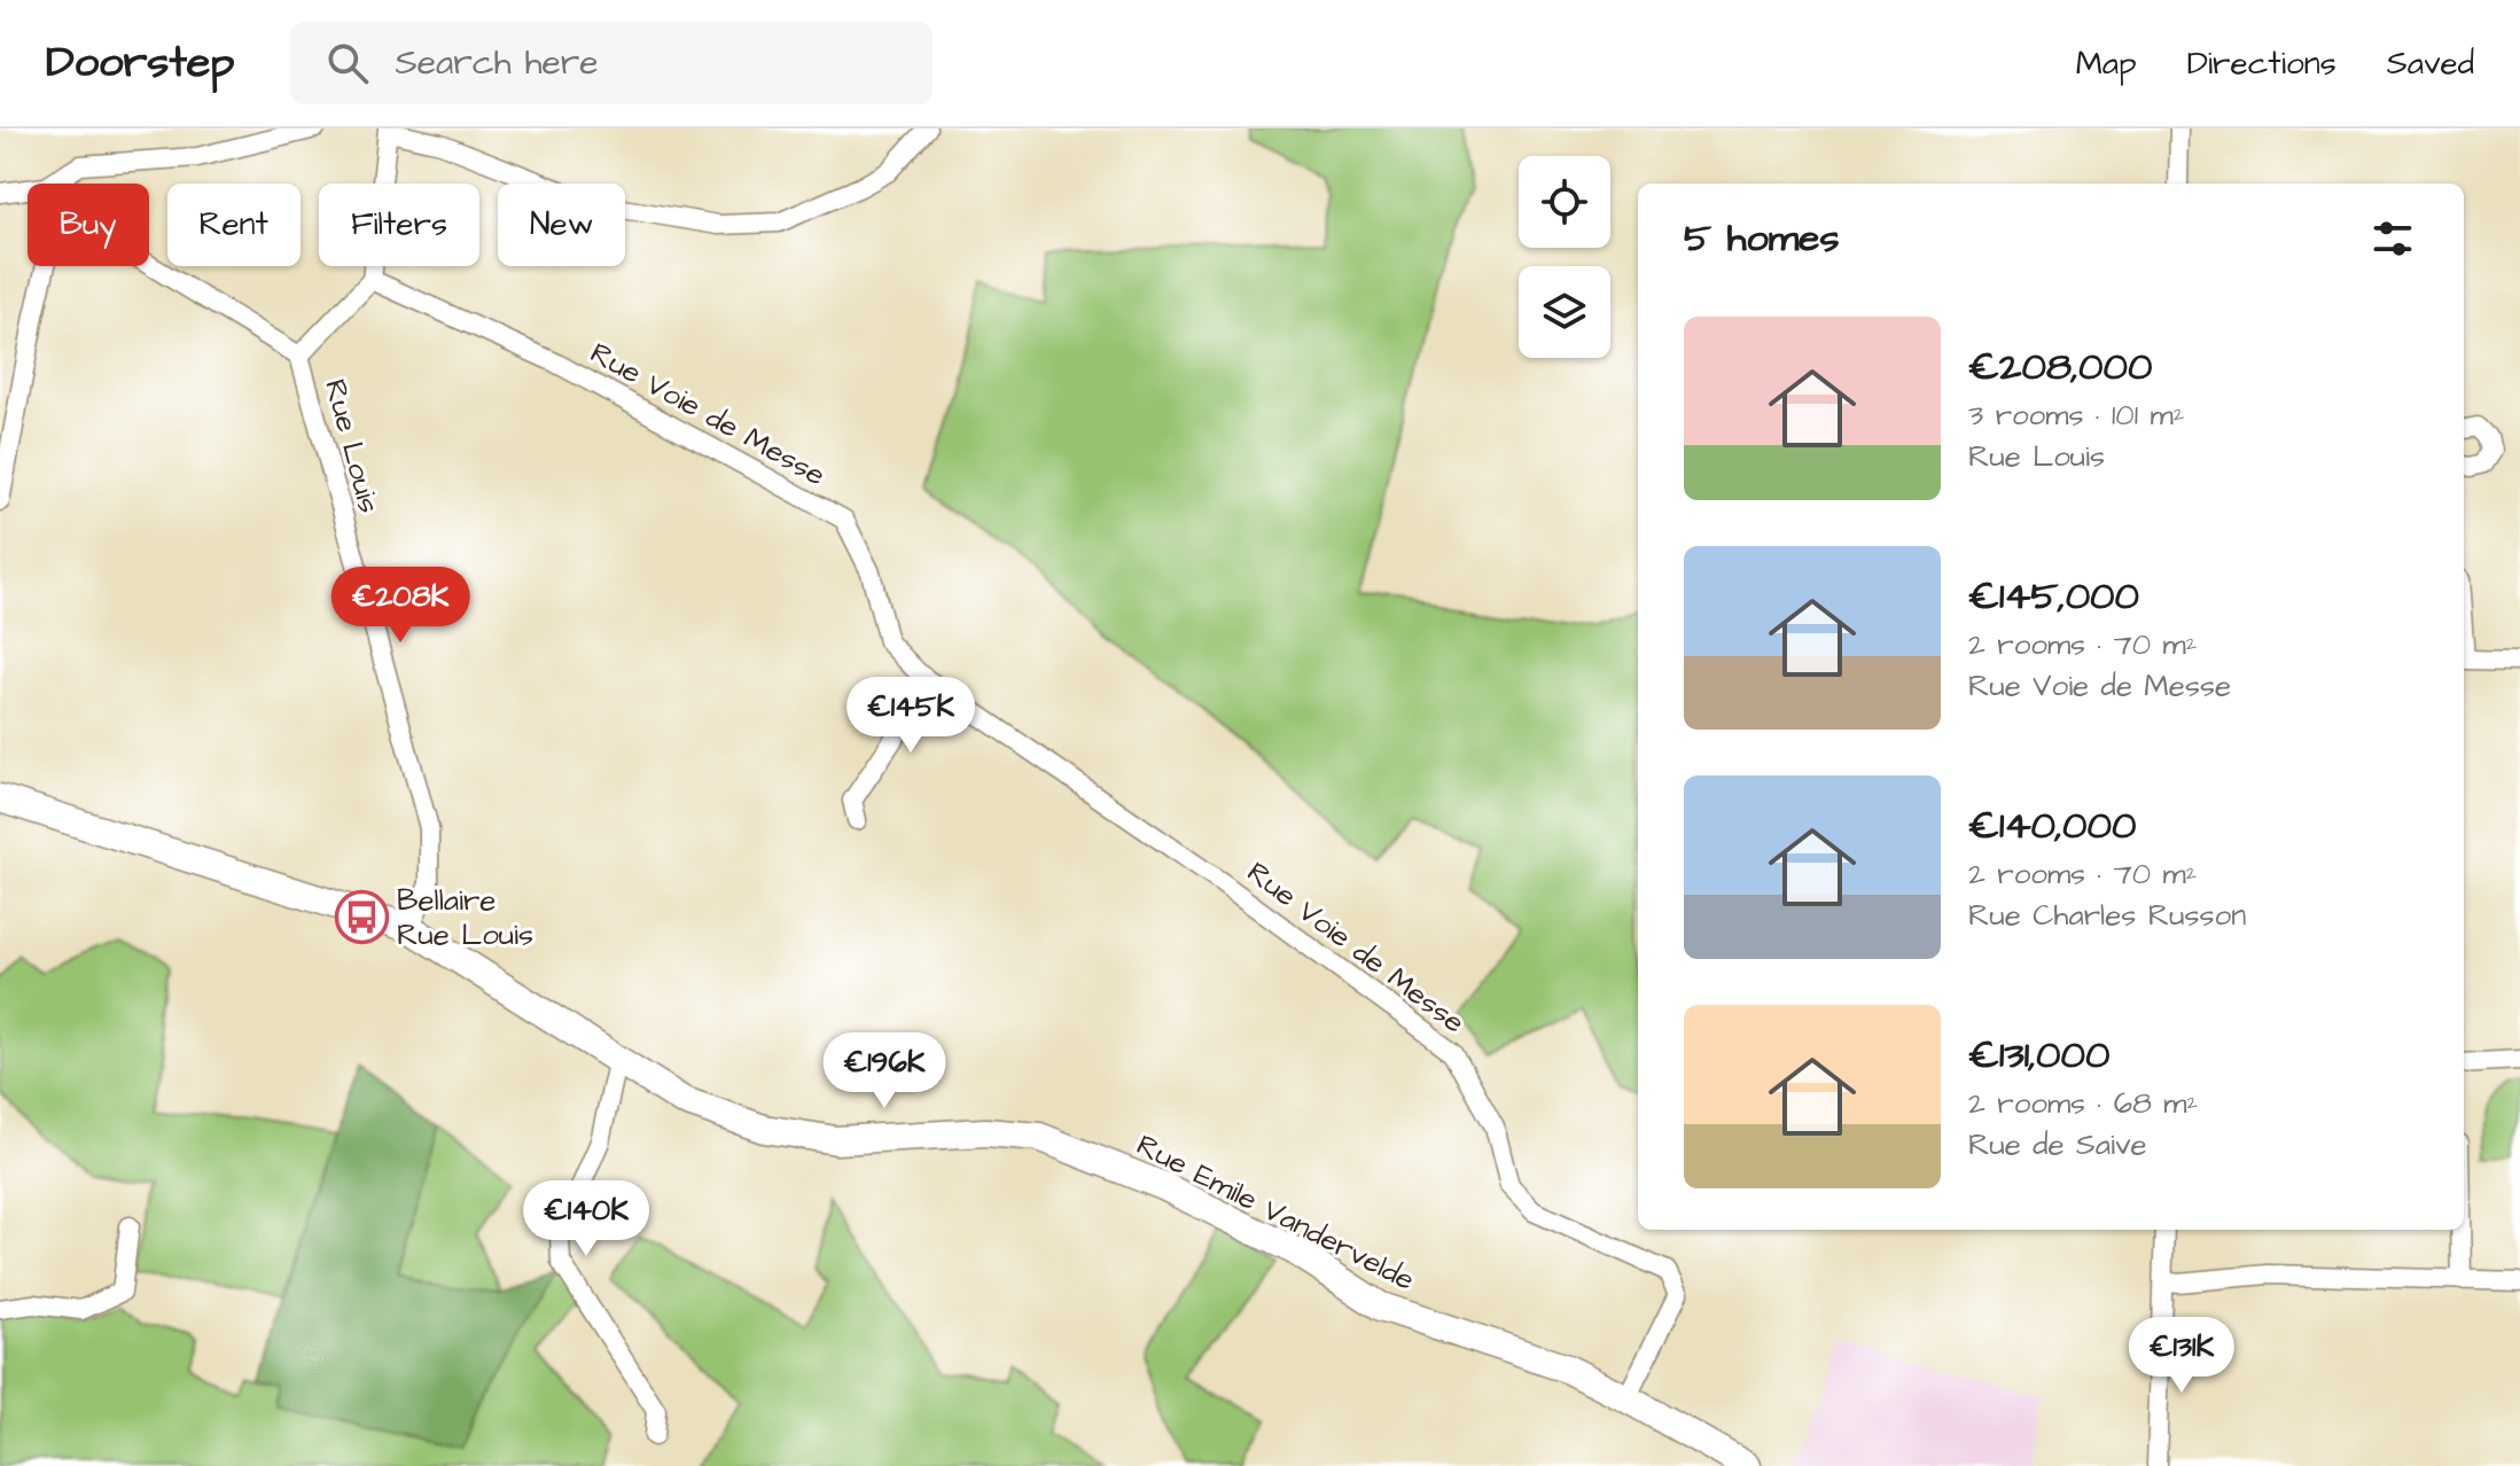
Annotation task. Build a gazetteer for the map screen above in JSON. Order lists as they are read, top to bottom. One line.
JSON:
{"streets":{"street":["Rue Voie de Messe","Rue Louis","Rue Emile Vandervelde"]},"crossings":[["Rue Voie de Messe","Rue Emile Vandervelde"],["Rue Louis","Rue Emile Vandervelde"]],"places":{"bus stop":["Bellaire Rue Louis"]},"page":{"header":"Doorstep","search":"Search here","nav":["Map","Directions","Saved"],"chip":["Buy","Rent","Filters","New"],"heading":"5 homes","list":[{"name":"€208,000","note":"3 rooms · 101 m² · Rue Louis"},{"name":"€145,000","note":"2 rooms · 70 m² · Rue Voie de Messe"},{"name":"€140,000","note":"2 rooms · 70 m² · Rue Charles Russon"},{"name":"€131,000","note":"2 rooms · 68 m² · Rue de Saive"}],"price":["€208K","€145K","€196K","€140K","€131K"]}}
